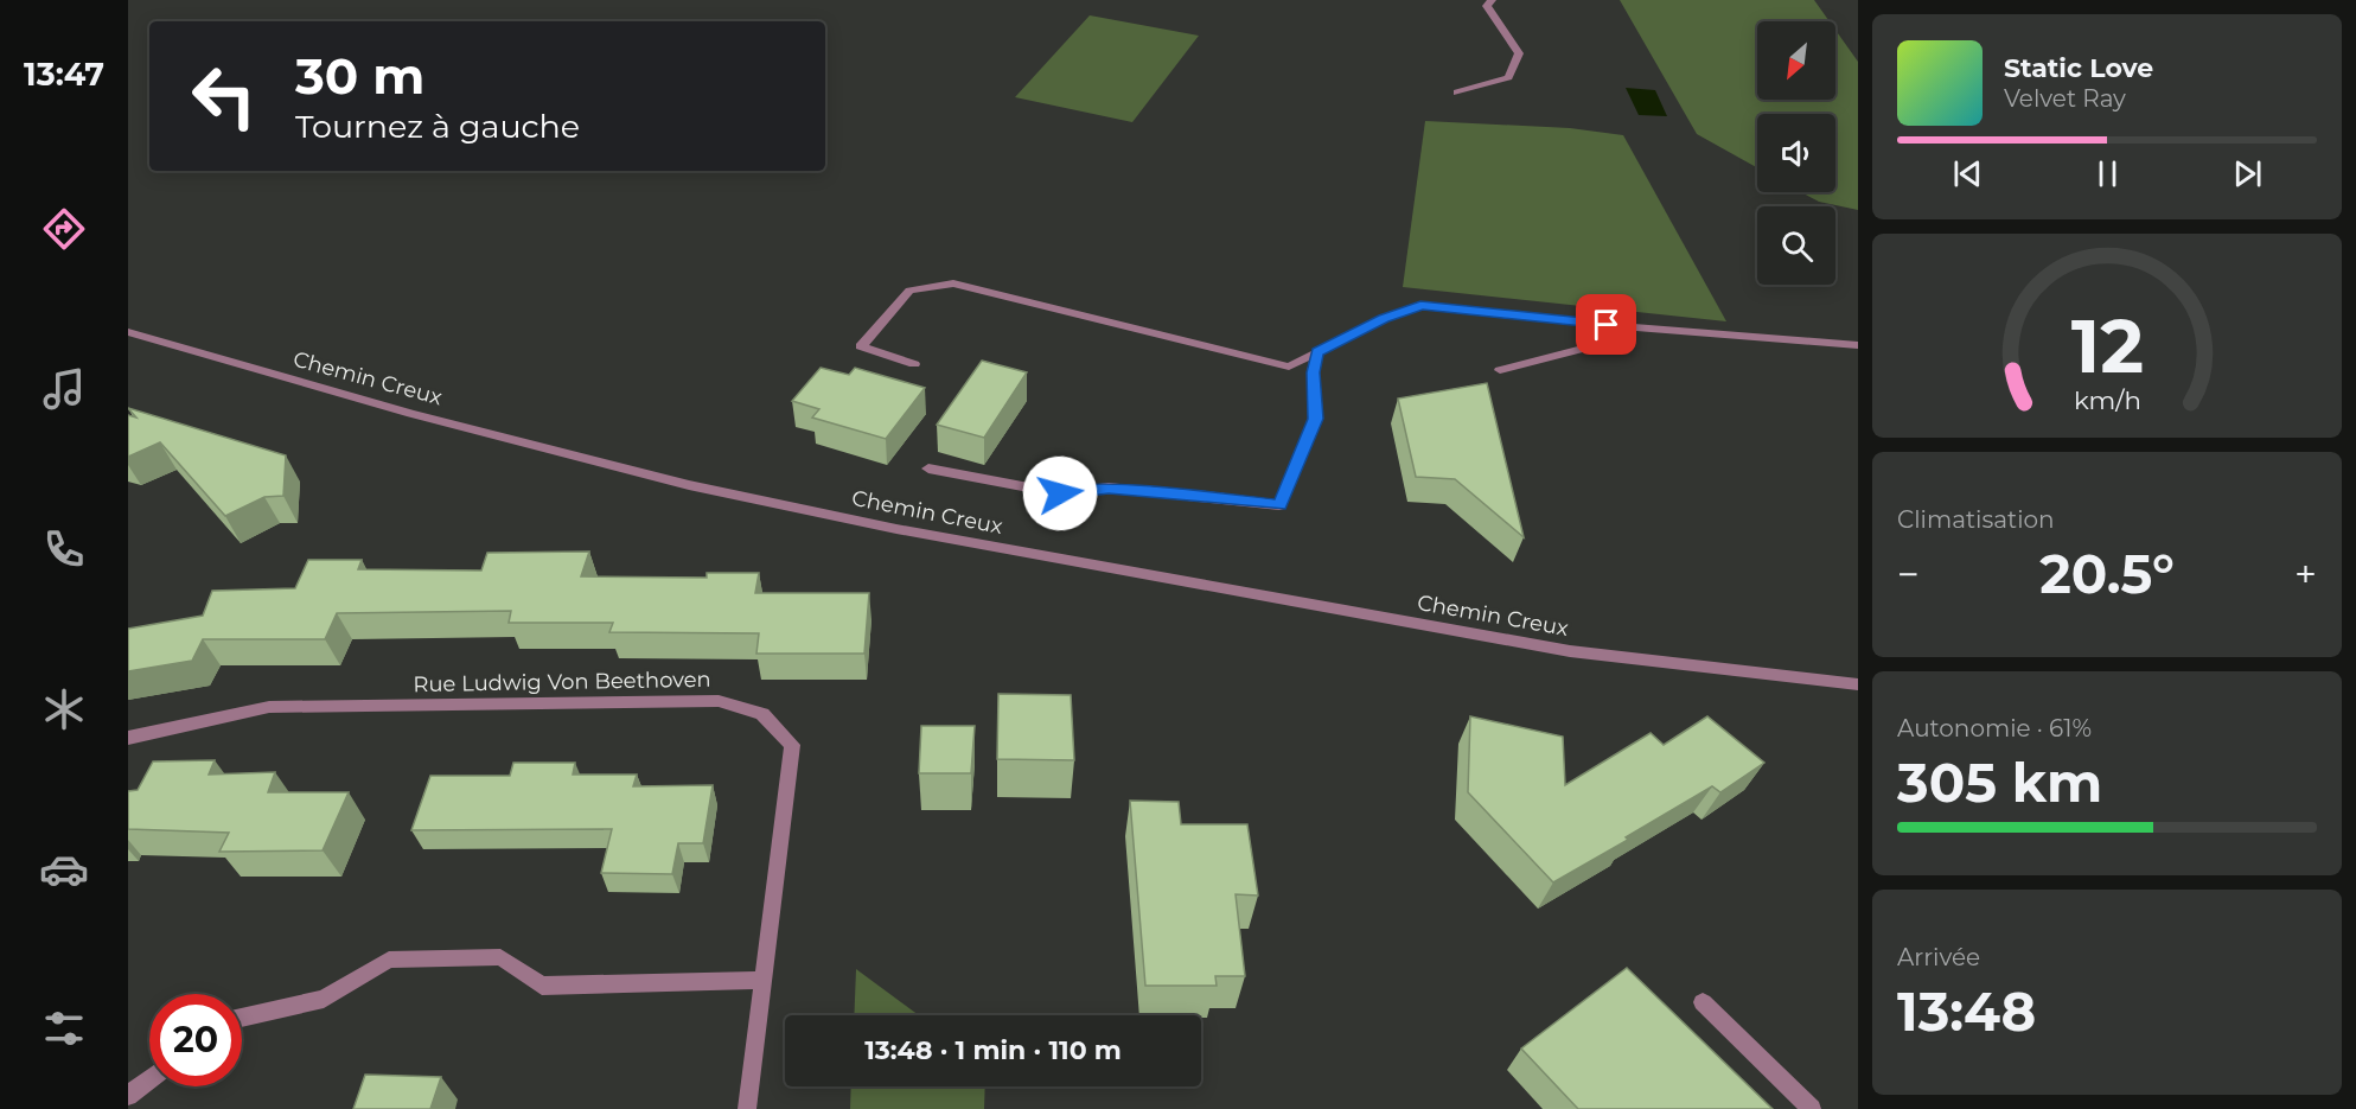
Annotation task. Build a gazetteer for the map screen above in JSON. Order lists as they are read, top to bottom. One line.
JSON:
{"streets":{"street":["Chemin Creux","Rue Ludwig Von Beethoven"]},"north":"bottom left","page":{"tabs":"13:47","turn":["30 m","Tournez à gauche"],"song":["Static Love","Velvet Ray"],"tile":["Climatisation",["Autonomie · 61%","305 km"],["Arrivée","13:48"]],"heat":["−","20.5°","+"],"limit":"20","trip":"13:48 · 1 min · 110 m","gauge":["12","km/h"]}}
